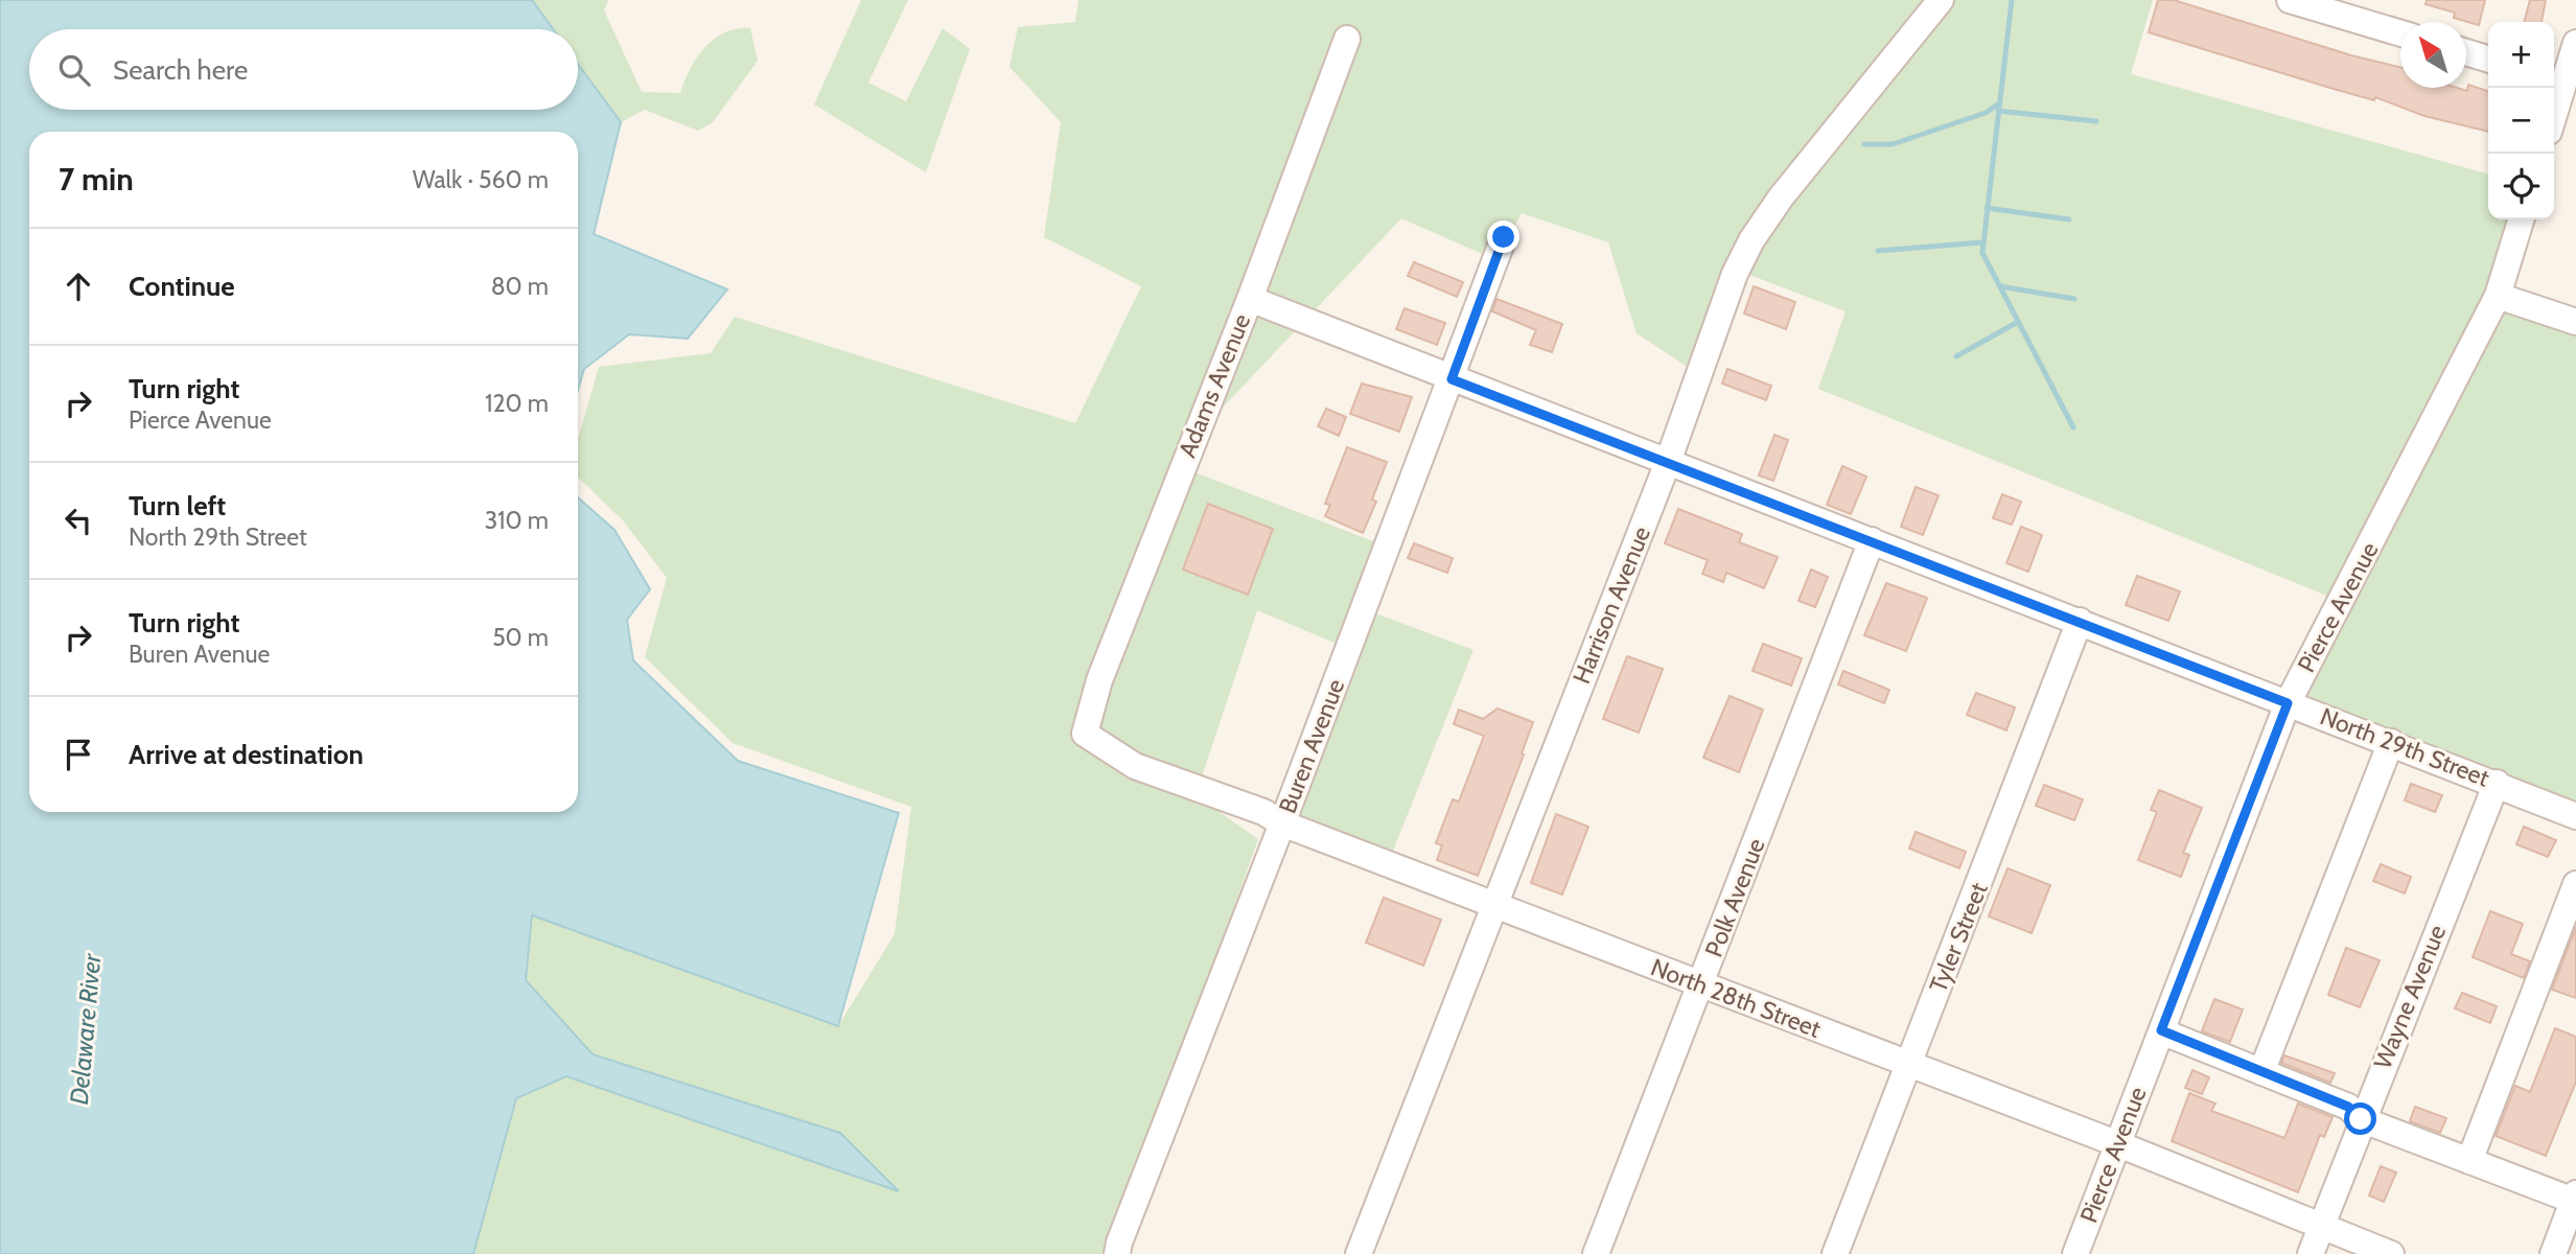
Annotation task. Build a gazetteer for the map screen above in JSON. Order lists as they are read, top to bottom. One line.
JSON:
{"streets":{"street":["Adams Avenue","Harrison Avenue","Pierce Avenue","Buren Avenue","North 29th Street","Polk Avenue","Tyler Street","Wayne Avenue","North 28th Street"]},"crossings":[["Adams Avenue","North 29th Street"],["Adams Avenue","North 28th Street"],["Harrison Avenue","North 29th Street"],["Harrison Avenue","North 28th Street"],["Pierce Avenue","North 29th Street"],["Pierce Avenue","North 28th Street"],["Buren Avenue","North 29th Street"],["Buren Avenue","North 28th Street"],["North 29th Street","Polk Avenue"],["North 29th Street","Tyler Street"],["North 29th Street","Wayne Avenue"],["Polk Avenue","North 28th Street"],["Tyler Street","North 28th Street"],["Wayne Avenue","North 28th Street"]],"water":["Delaware River"],"north":"top left","page":{"map_buttons":["+","−"],"search":"Search here","heading":["7 min","Walk · 560 m"],"list":[["Continue","80 m"],["Turn right","Pierce Avenue","120 m"],["Turn left","North 29th Street","310 m"],["Turn right","Buren Avenue","50 m"],"Arrive at destination"]}}
